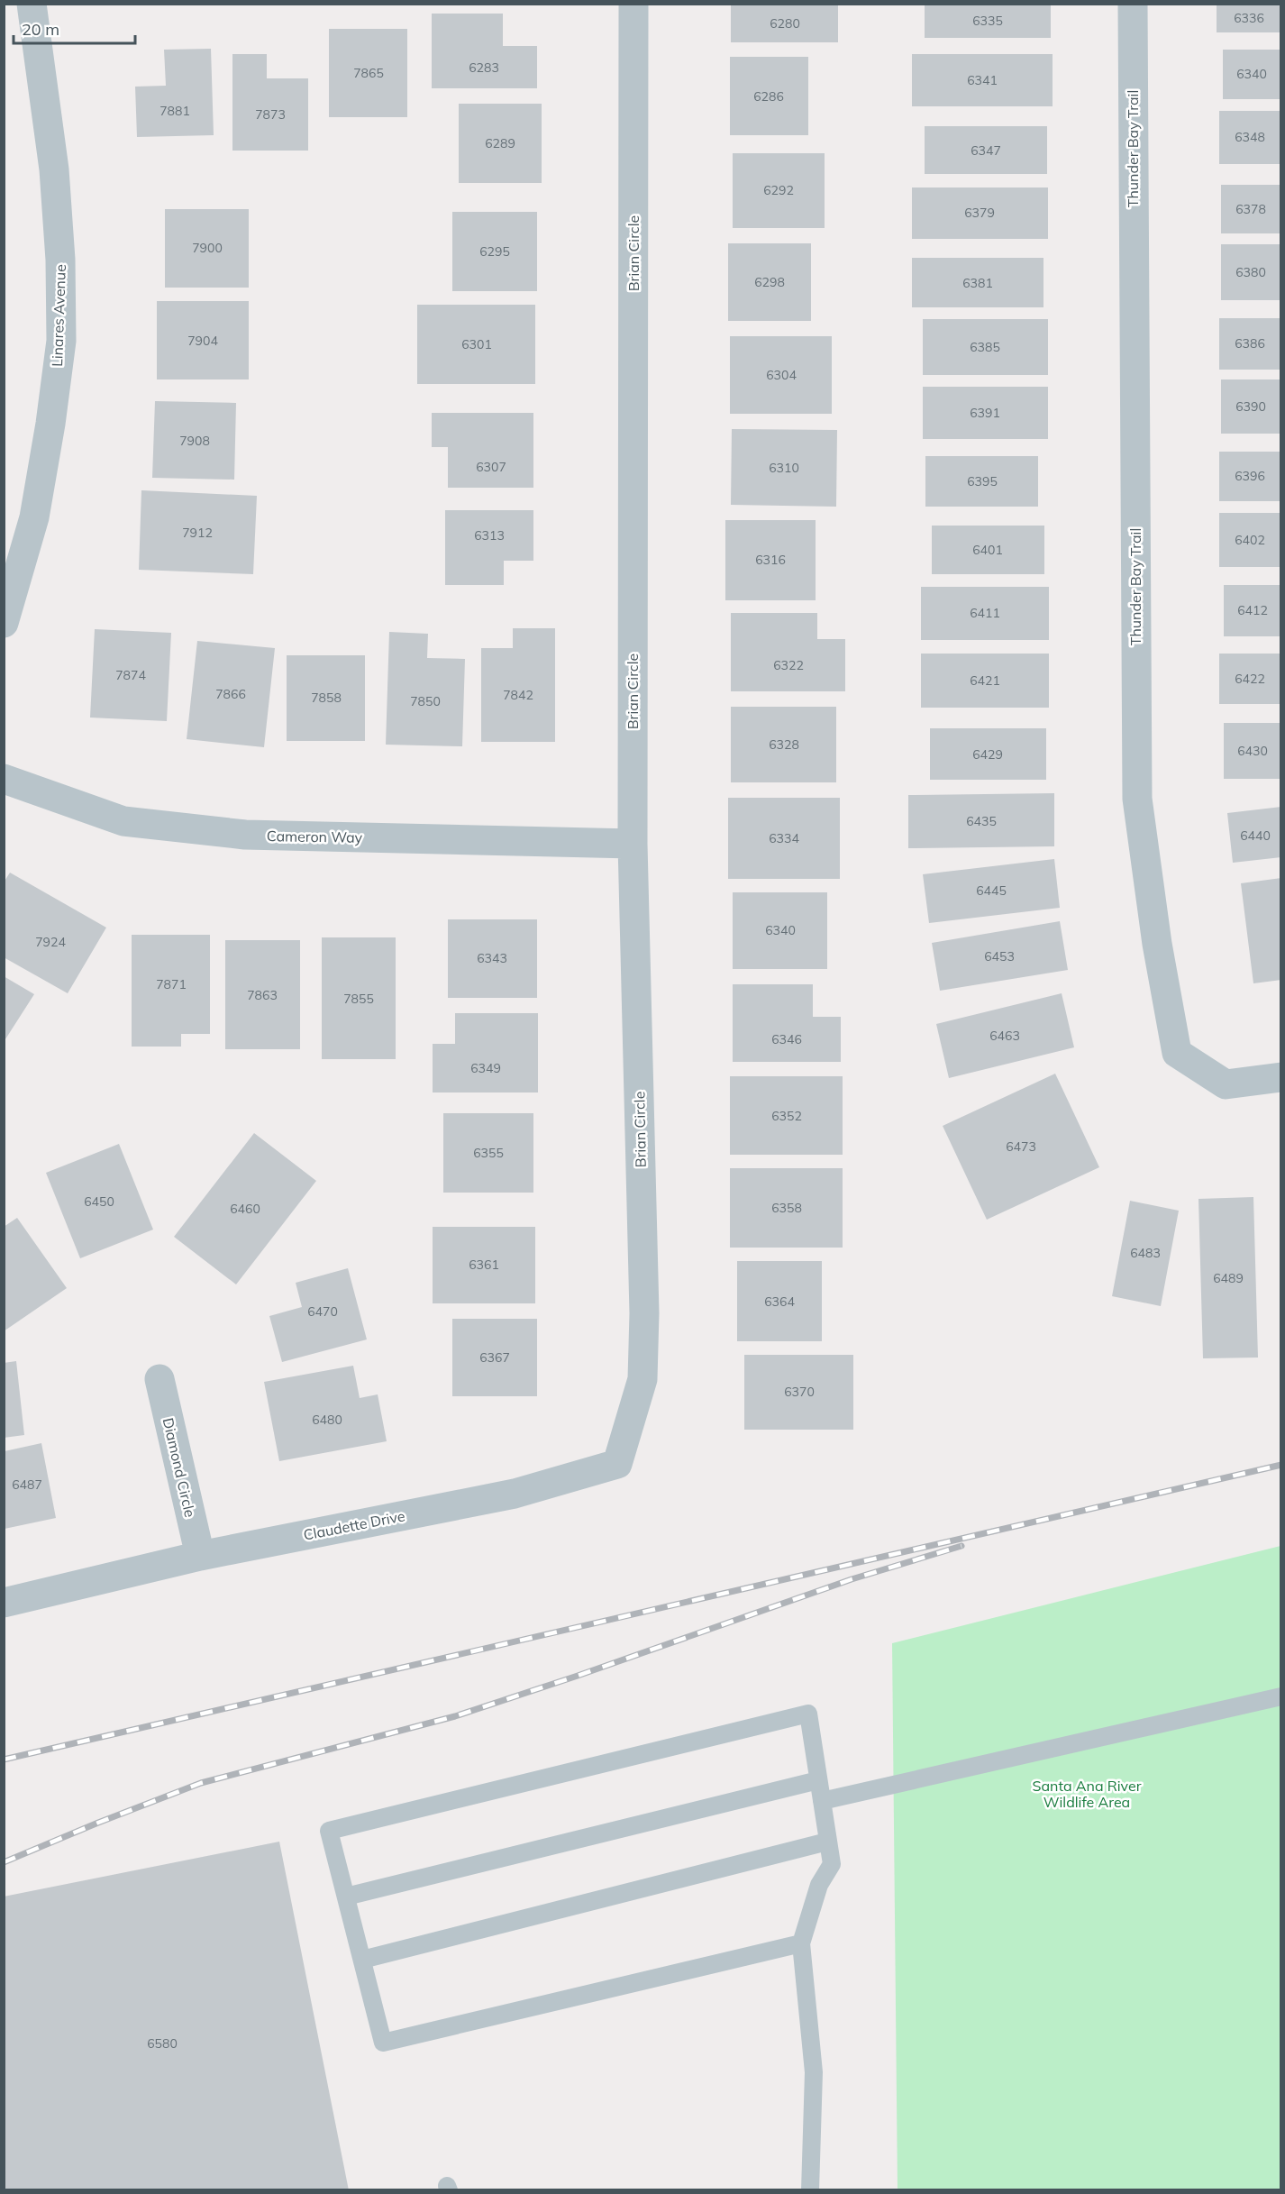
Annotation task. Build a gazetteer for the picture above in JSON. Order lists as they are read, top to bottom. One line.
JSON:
{"streets":{"street":["Thunder Bay Trail","Brian Circle","Linares Avenue","Cameron Way","Diamond Circle","Claudette Drive"]},"crossings":[["Brian Circle","Cameron Way"],["Brian Circle","Claudette Drive"],["Diamond Circle","Claudette Drive"]],"parks":["Santa Ana River Wildlife Area"],"house_numbers":["6336","6335","6280","6283","7865","6340","6341","6286","7881","7873","6348","6289","6347","6292","6378","6379","7900","6295","6380","6298","6381","7904","6386","6301","6385","6304","6390","6391","7908","6307","6310","6396","6395","7912","6313","6402","6401","6316","6412","6411","6322","7874","6422","6421","7866","7842","7858","7850","6328","6430","6429","6435","6440","6334","6445","6340","7924","6453","6343","7871","7863","7855","6463","6346","6349","6352","6473","6355","6450","6358","6460","6483","6361","6489","6364","6470","6367","6370","6480","6487","6580"],"scale_bar":"20 m"}
